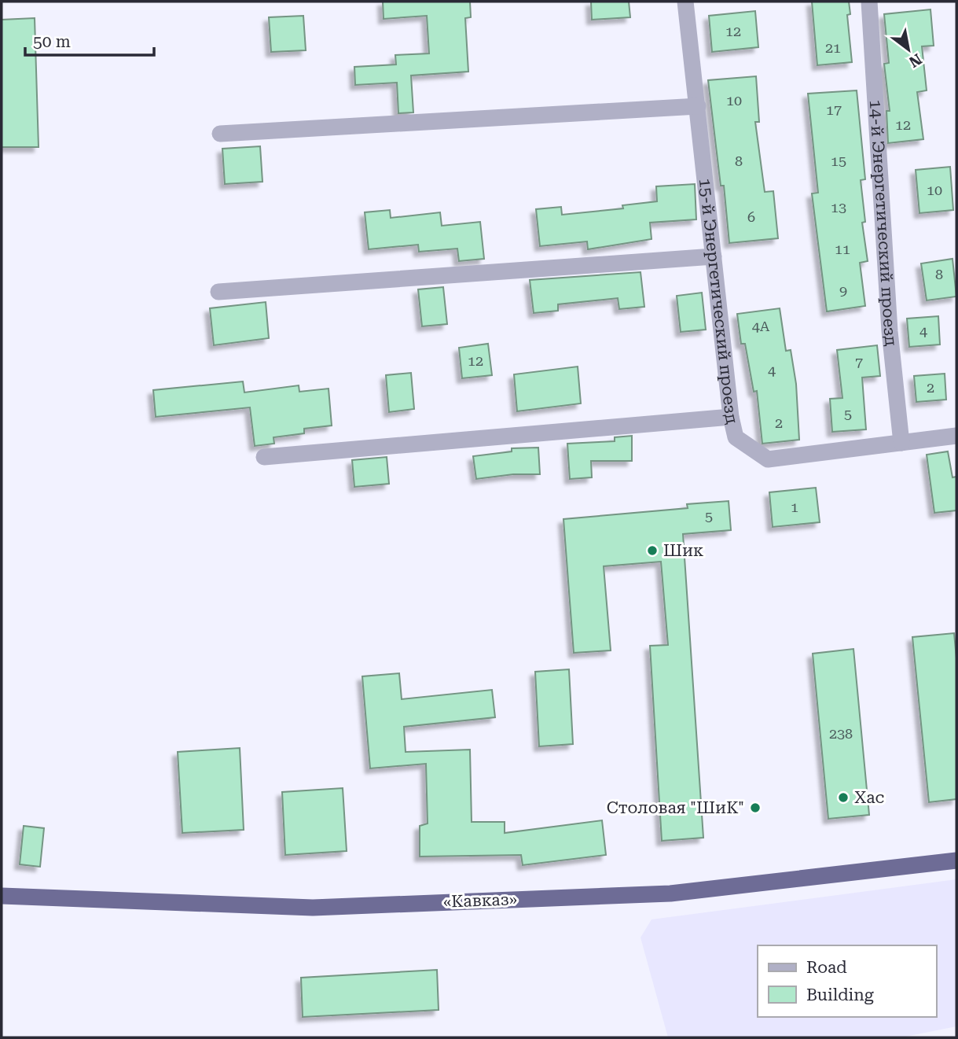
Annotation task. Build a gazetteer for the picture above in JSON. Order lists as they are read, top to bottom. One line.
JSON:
{"streets":{"highway":["«Кавказ»"],"street":["14-й Энергетический проезд","15-й Энергетический проезд"]},"crossings":[["14-й Энергетический проезд","15-й Энергетический проезд"]],"places":["Шик","Хас","Столовая \"ШиК\""],"house_numbers":["12","21","10","17","12","8","15","10","13","6","11","8","9","4А","4","12","7","4","2","5","2","1","5","238"],"legend":["Road","Building"],"scale_bar":"50 m","north":"bottom right"}
